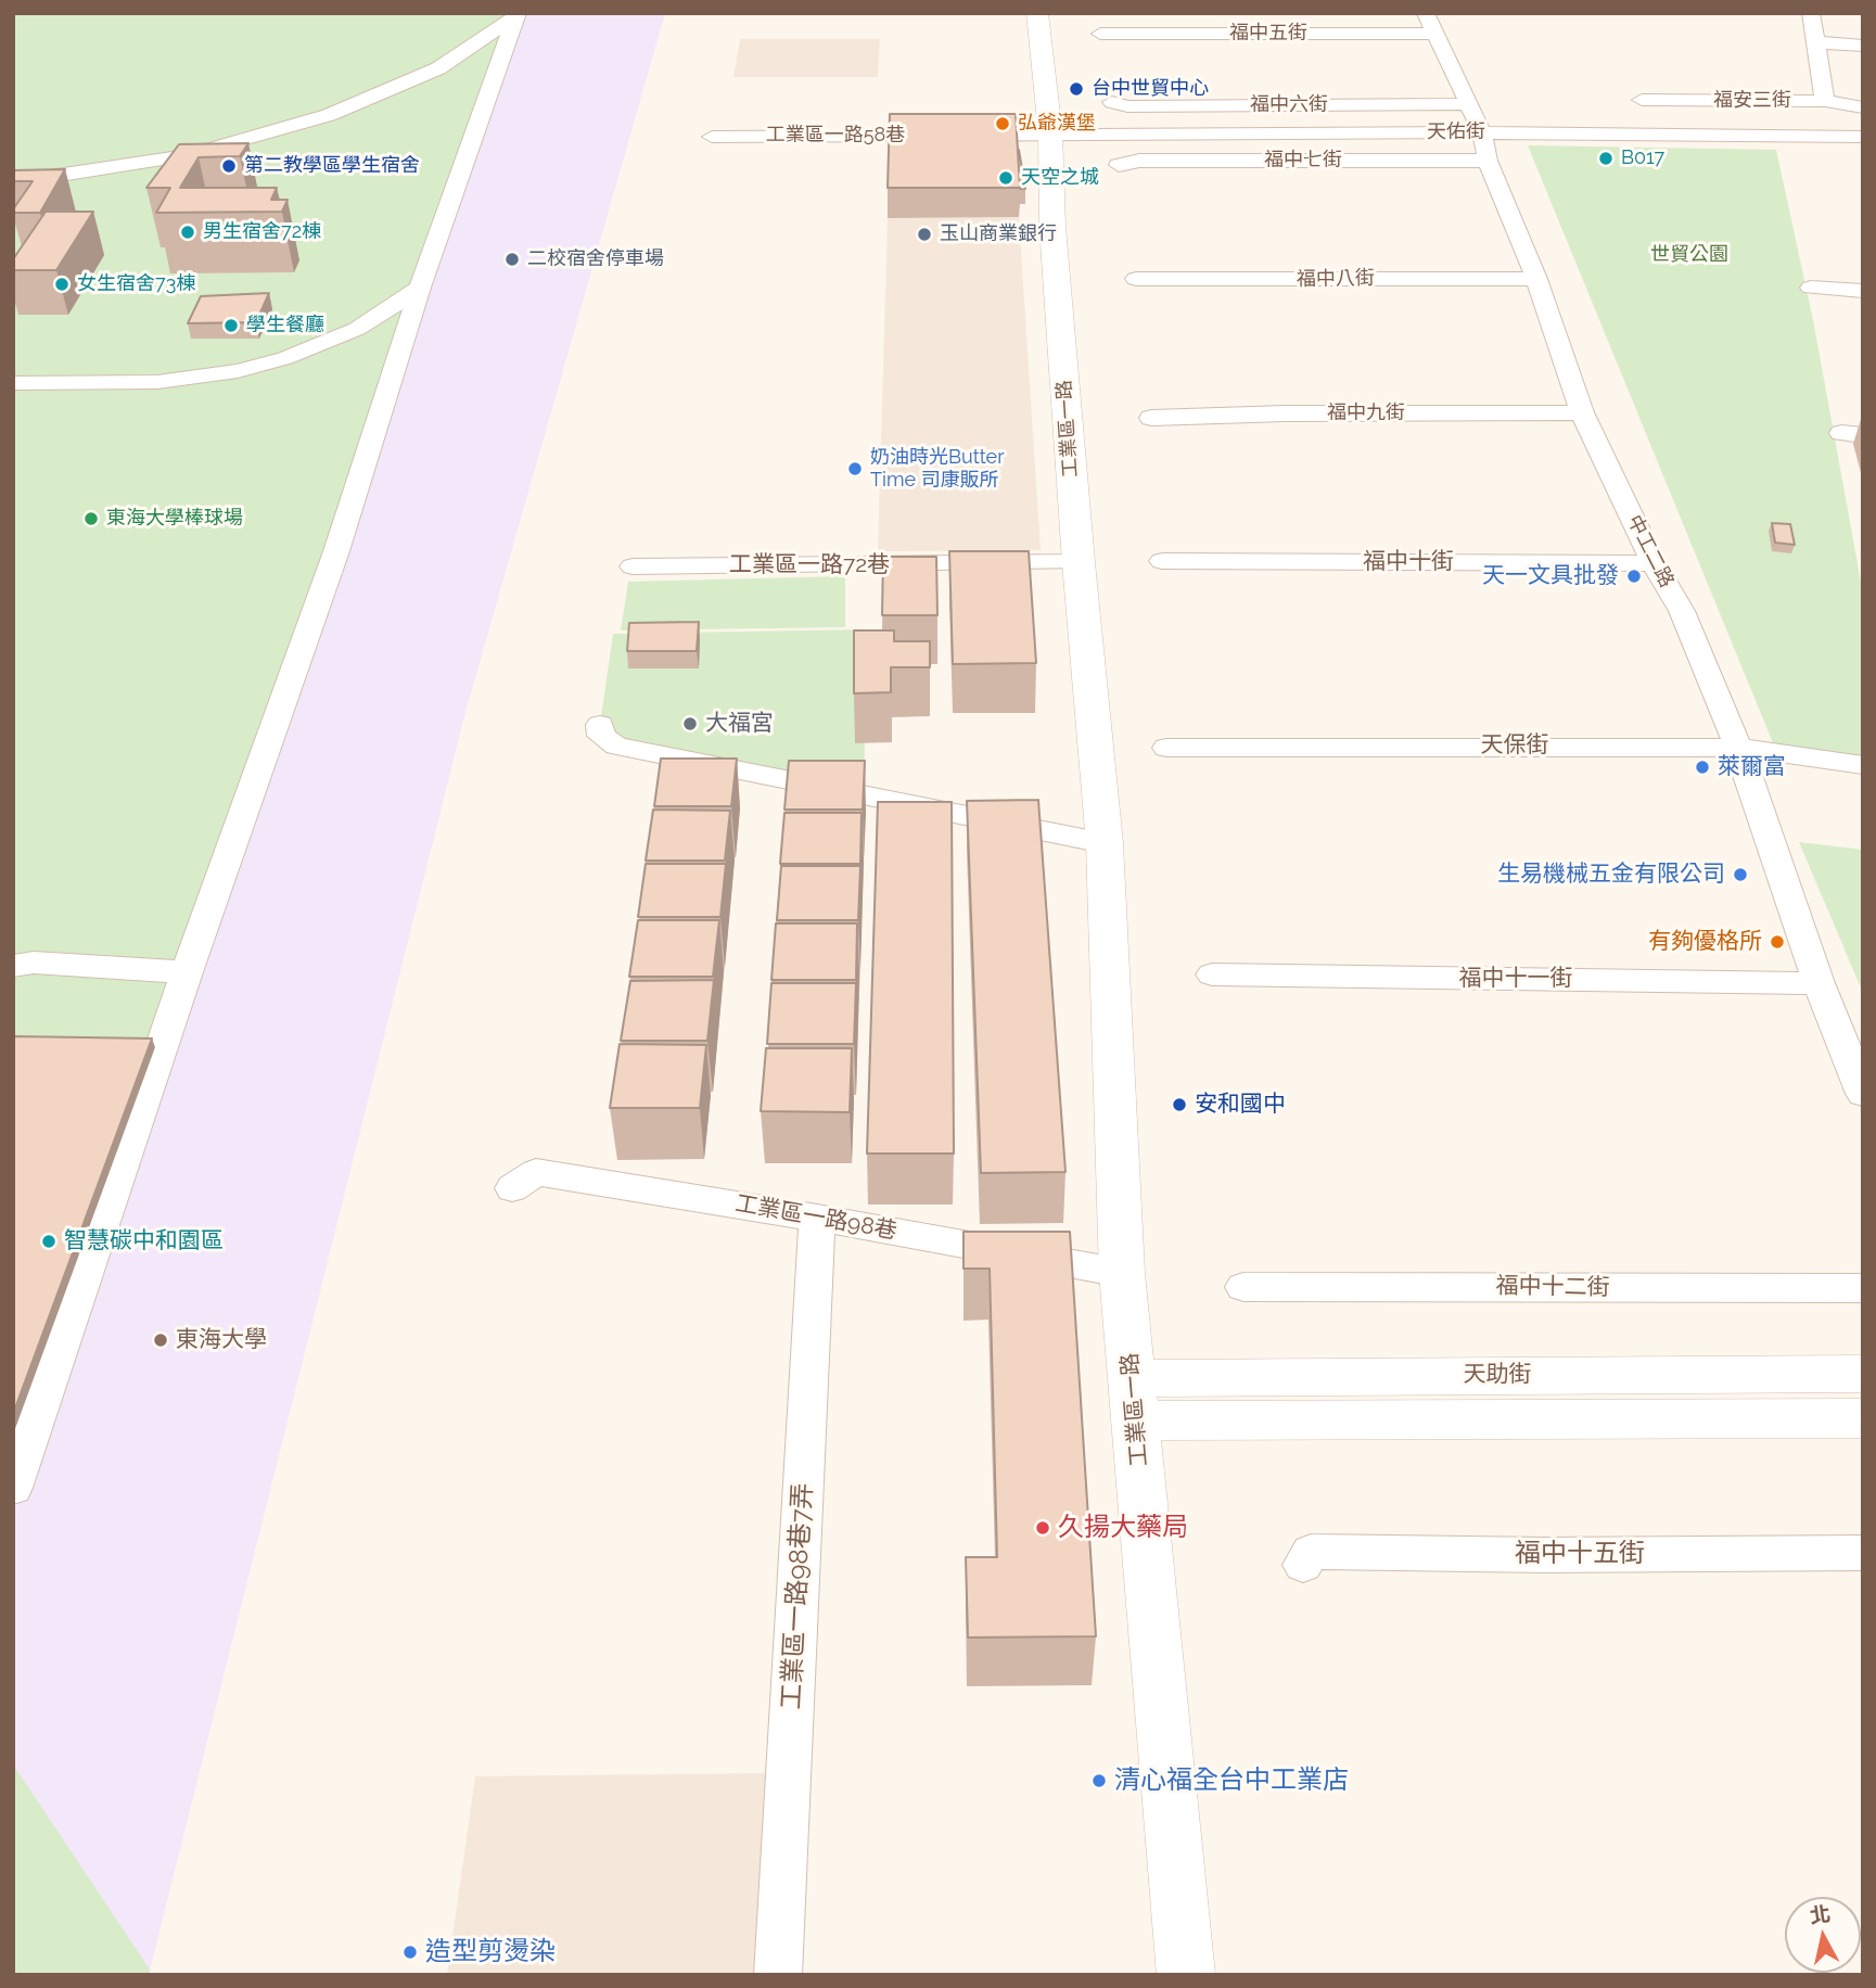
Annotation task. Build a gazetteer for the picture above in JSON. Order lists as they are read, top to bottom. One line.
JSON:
{"streets":{"street":["福中五街","福安三街","福中六街","天佑街","工業區一路58巷","福中七街","福中八街","福中九街","工業區一路","中工二路","福中十街","工業區一路72巷","天保街","福中十一街","工業區一路98巷","福中十二街","天助街","福中十五街","工業區一路98巷7弄"]},"crossings":[["福中五街","中工二路"],["福中六街","中工二路"],["天佑街","工業區一路58巷"],["天佑街","工業區一路"],["天佑街","中工二路"],["工業區一路58巷","工業區一路"],["福中七街","中工二路"],["福中八街","中工二路"],["福中九街","中工二路"],["工業區一路","工業區一路72巷"],["工業區一路","工業區一路98巷"],["工業區一路","天助街"],["中工二路","福中十街"],["中工二路","天保街"],["中工二路","福中十一街"],["工業區一路98巷","工業區一路98巷7弄"]],"parks":["世貿公園"],"places":["台中世貿中心","弘爺漢堡","B017","第二教學區學生宿舍","天空之城","男生宿舍72棟","玉山商業銀行","二校宿舍停車場","女生宿舍73棟","學生餐廳","奶油時光Butter Time 司康販所","東海大學棒球場","天一文具批發","大福宮","萊爾富","生易機械五金有限公司","有夠優格所","安和國中","智慧碳中和園區","東海大學","久揚大藥局","清心福全台中工業店","造型剪燙染"],"north":"top"}
